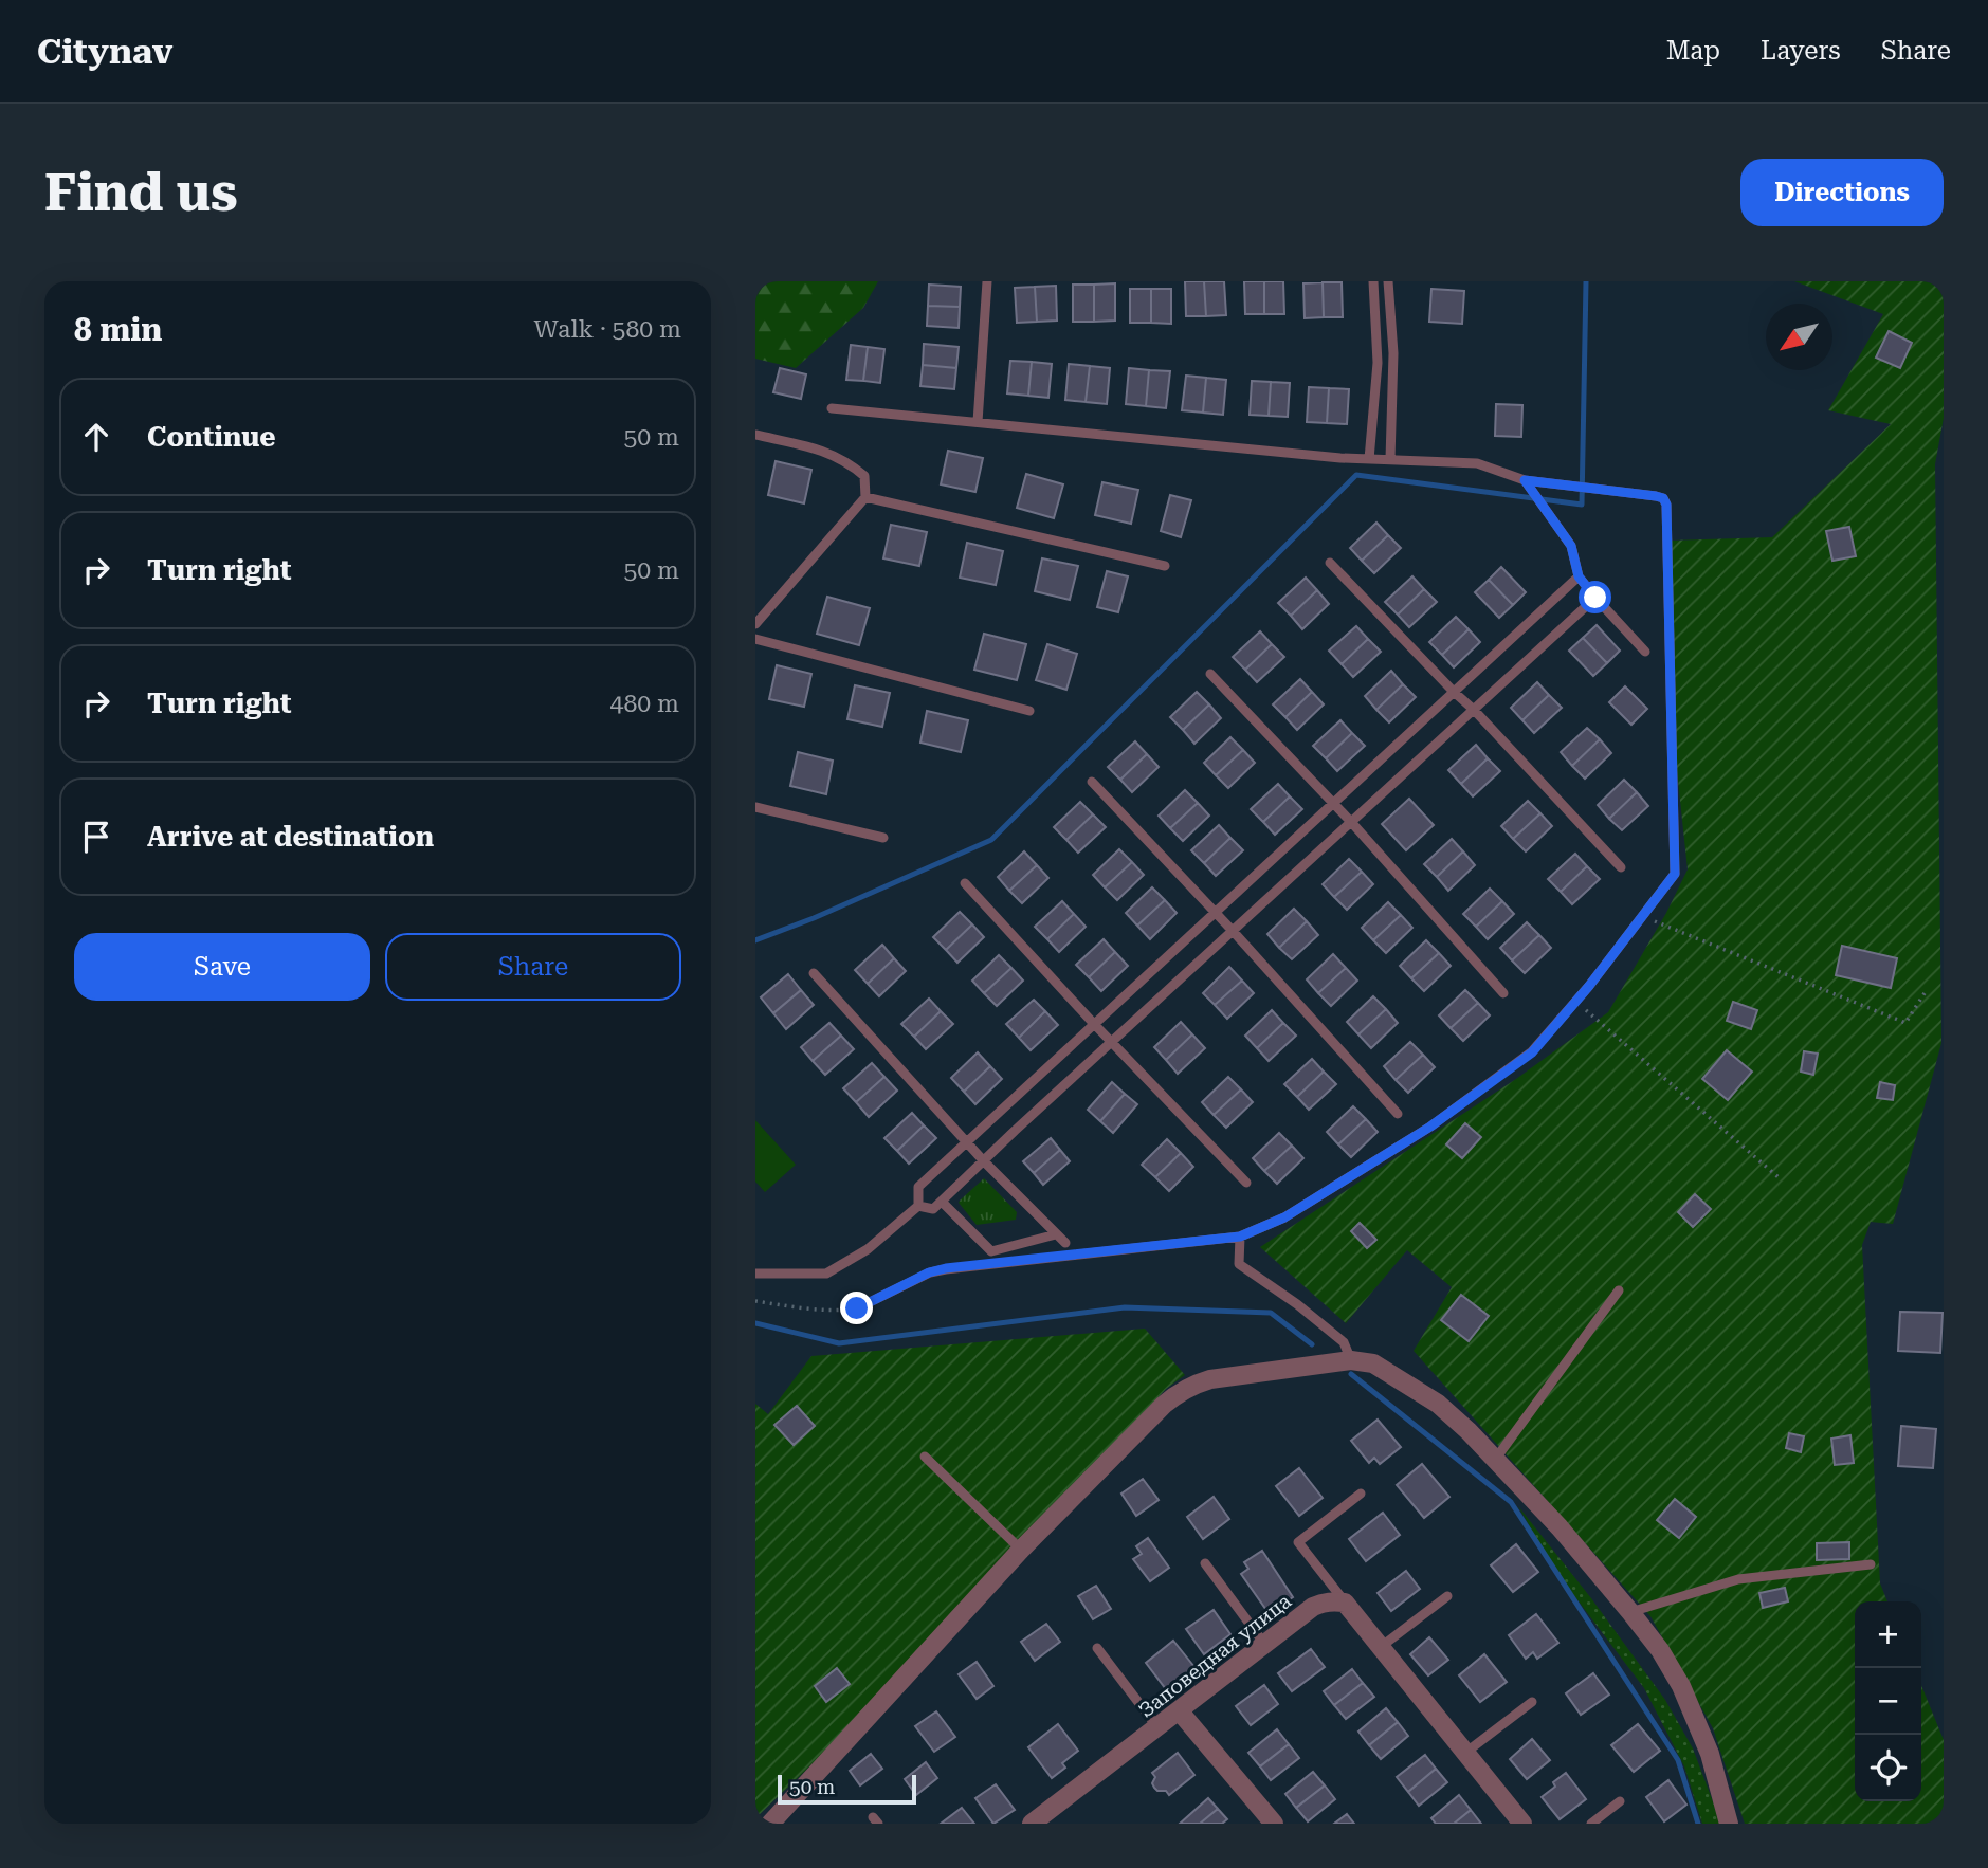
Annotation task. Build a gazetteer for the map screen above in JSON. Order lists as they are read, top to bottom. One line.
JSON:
{"streets":{"street":["Заповедная улица"]},"scale_bar":"50 m","north":"bottom left","page":{"header":"Citynav","nav":["Map","Layers","Share"],"buttons":["Directions",["Save","Share"]],"title":"Find us","heading":["8 min","Walk · 580 m"],"list":[["Continue","50 m"],["Turn right","50 m"],["Turn right","480 m"],"Arrive at destination"],"map_buttons":["+","−"],"scale":"50 m"}}
